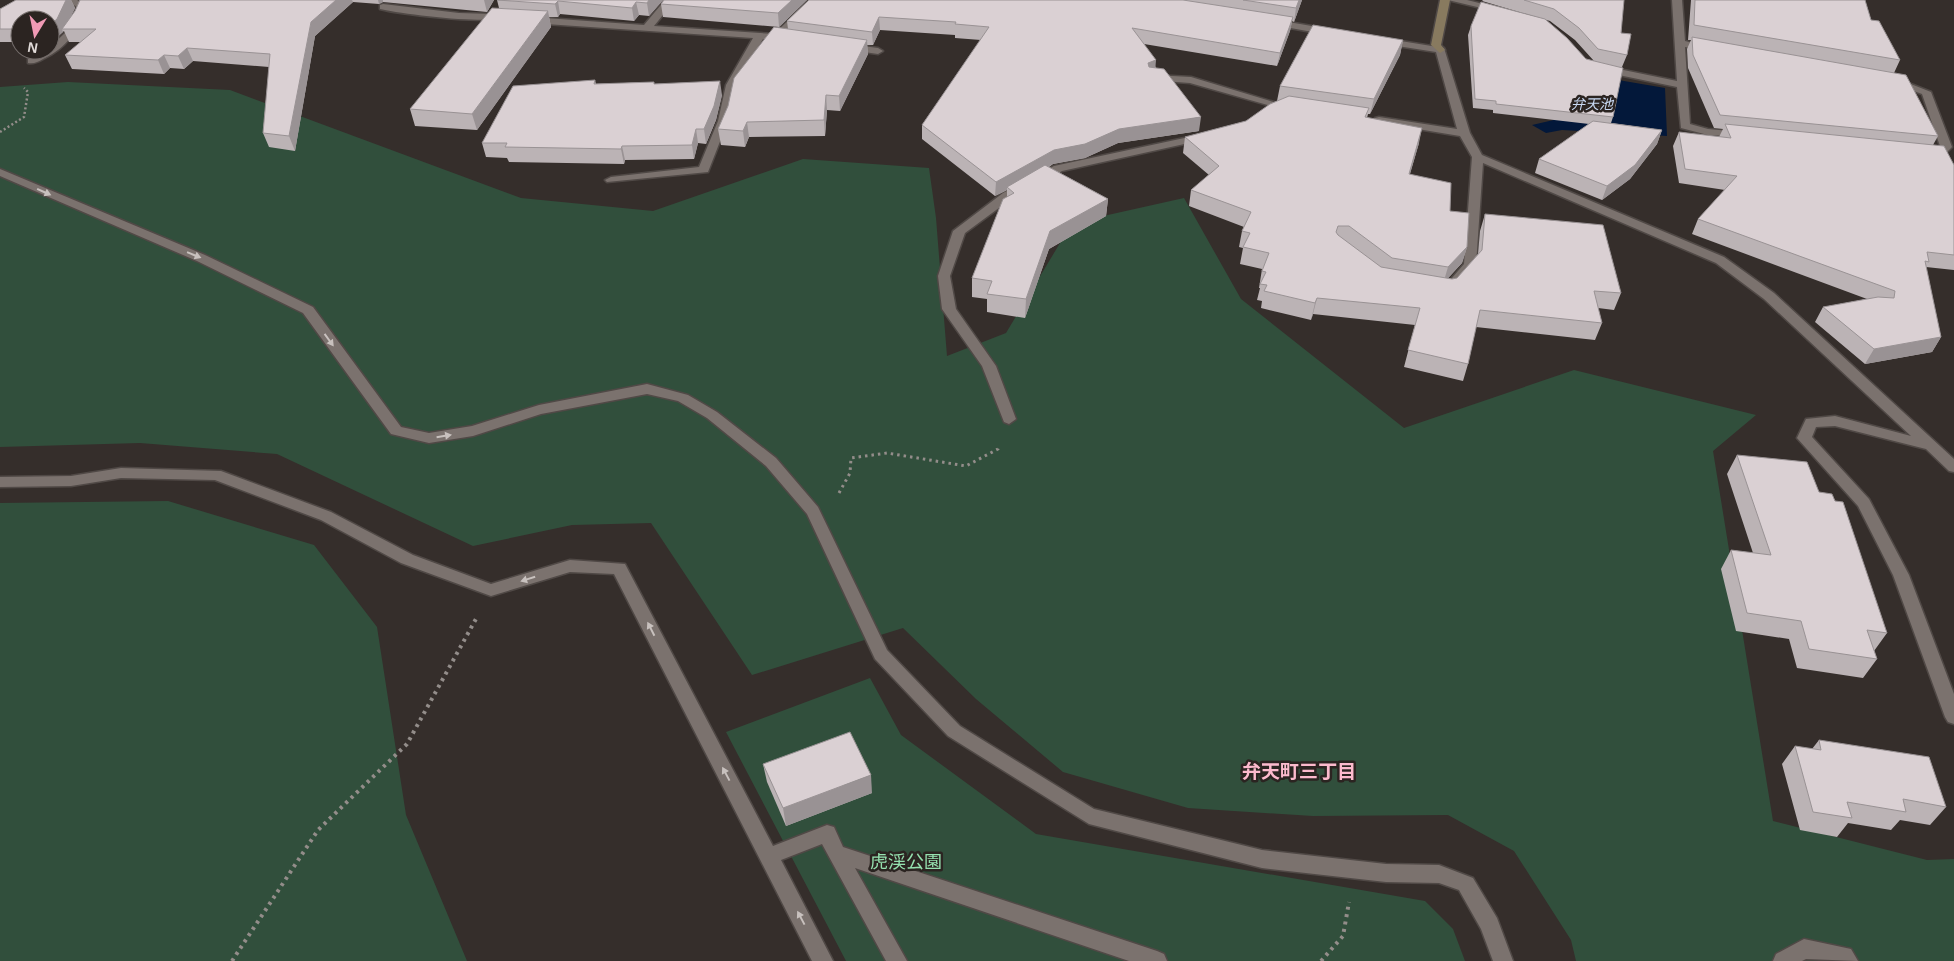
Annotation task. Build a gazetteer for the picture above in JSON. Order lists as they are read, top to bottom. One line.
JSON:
{"districts":["弁天町三丁目"],"water":["弁天池"],"parks":["虎渓公園"],"north":"bottom"}
